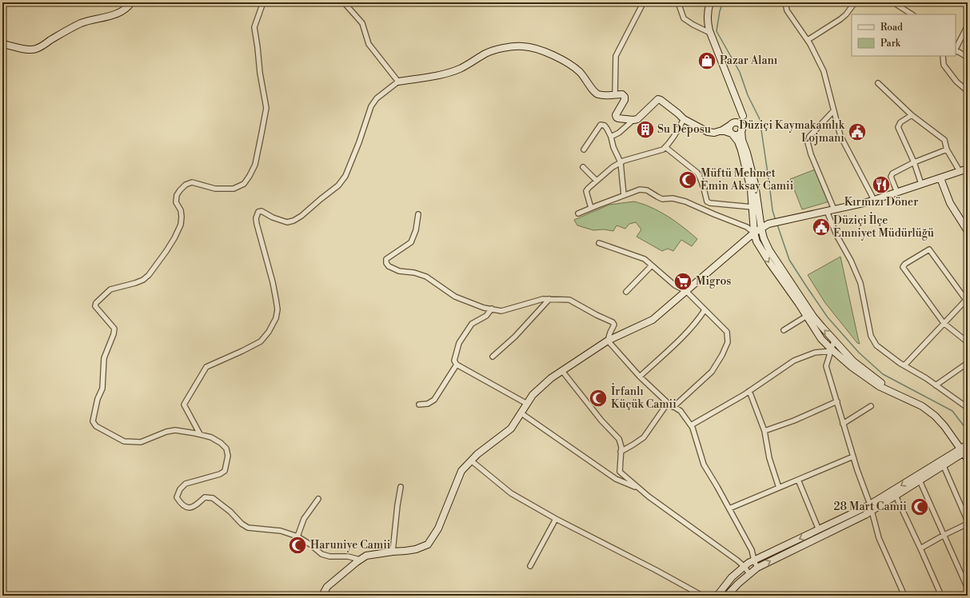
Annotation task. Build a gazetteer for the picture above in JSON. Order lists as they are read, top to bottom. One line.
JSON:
{"places":{"shop":["Pazar Alanı"],"building":["Su Deposu"],"public building":["Düziçi Kaymakamlık Lojmanı","Düziçi İlçe Emniyet Müdürlüğü"],"mosque":["Müftü Mehmet Emin Aksay Camii","İrfanlı Küçük Camii","28 Mart Camii","Haruniye Camii"],"restaurant":["Kırmızı Döner"],"supermarket":["Migros"]},"legend":["Road","Park"]}
